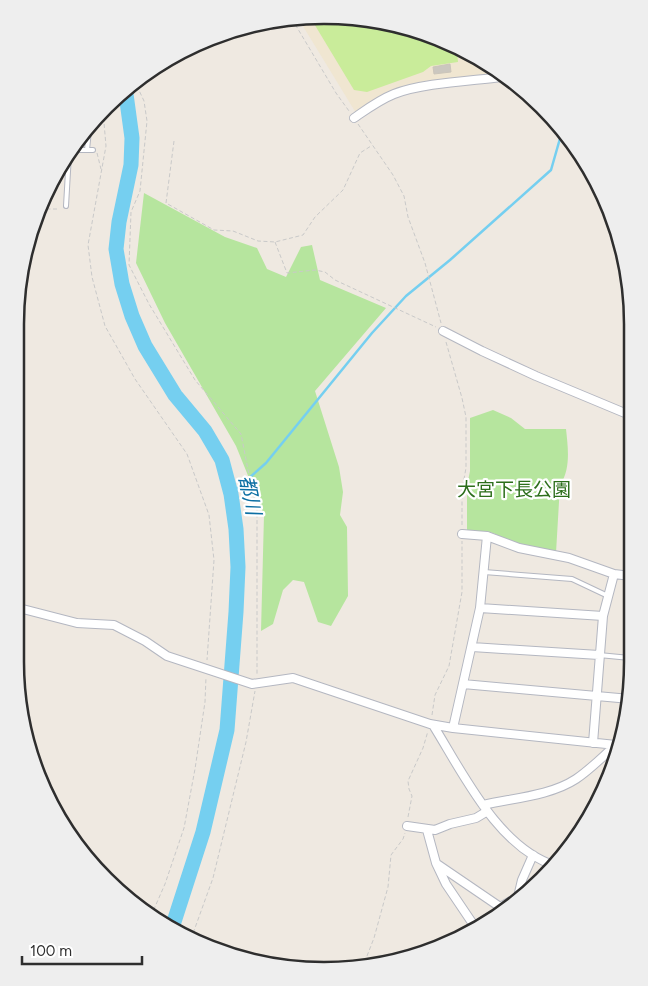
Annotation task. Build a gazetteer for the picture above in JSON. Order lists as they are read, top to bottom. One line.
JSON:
{"water":["都川"],"parks":["大宮下長公園"],"scale_bar":"100 m"}
